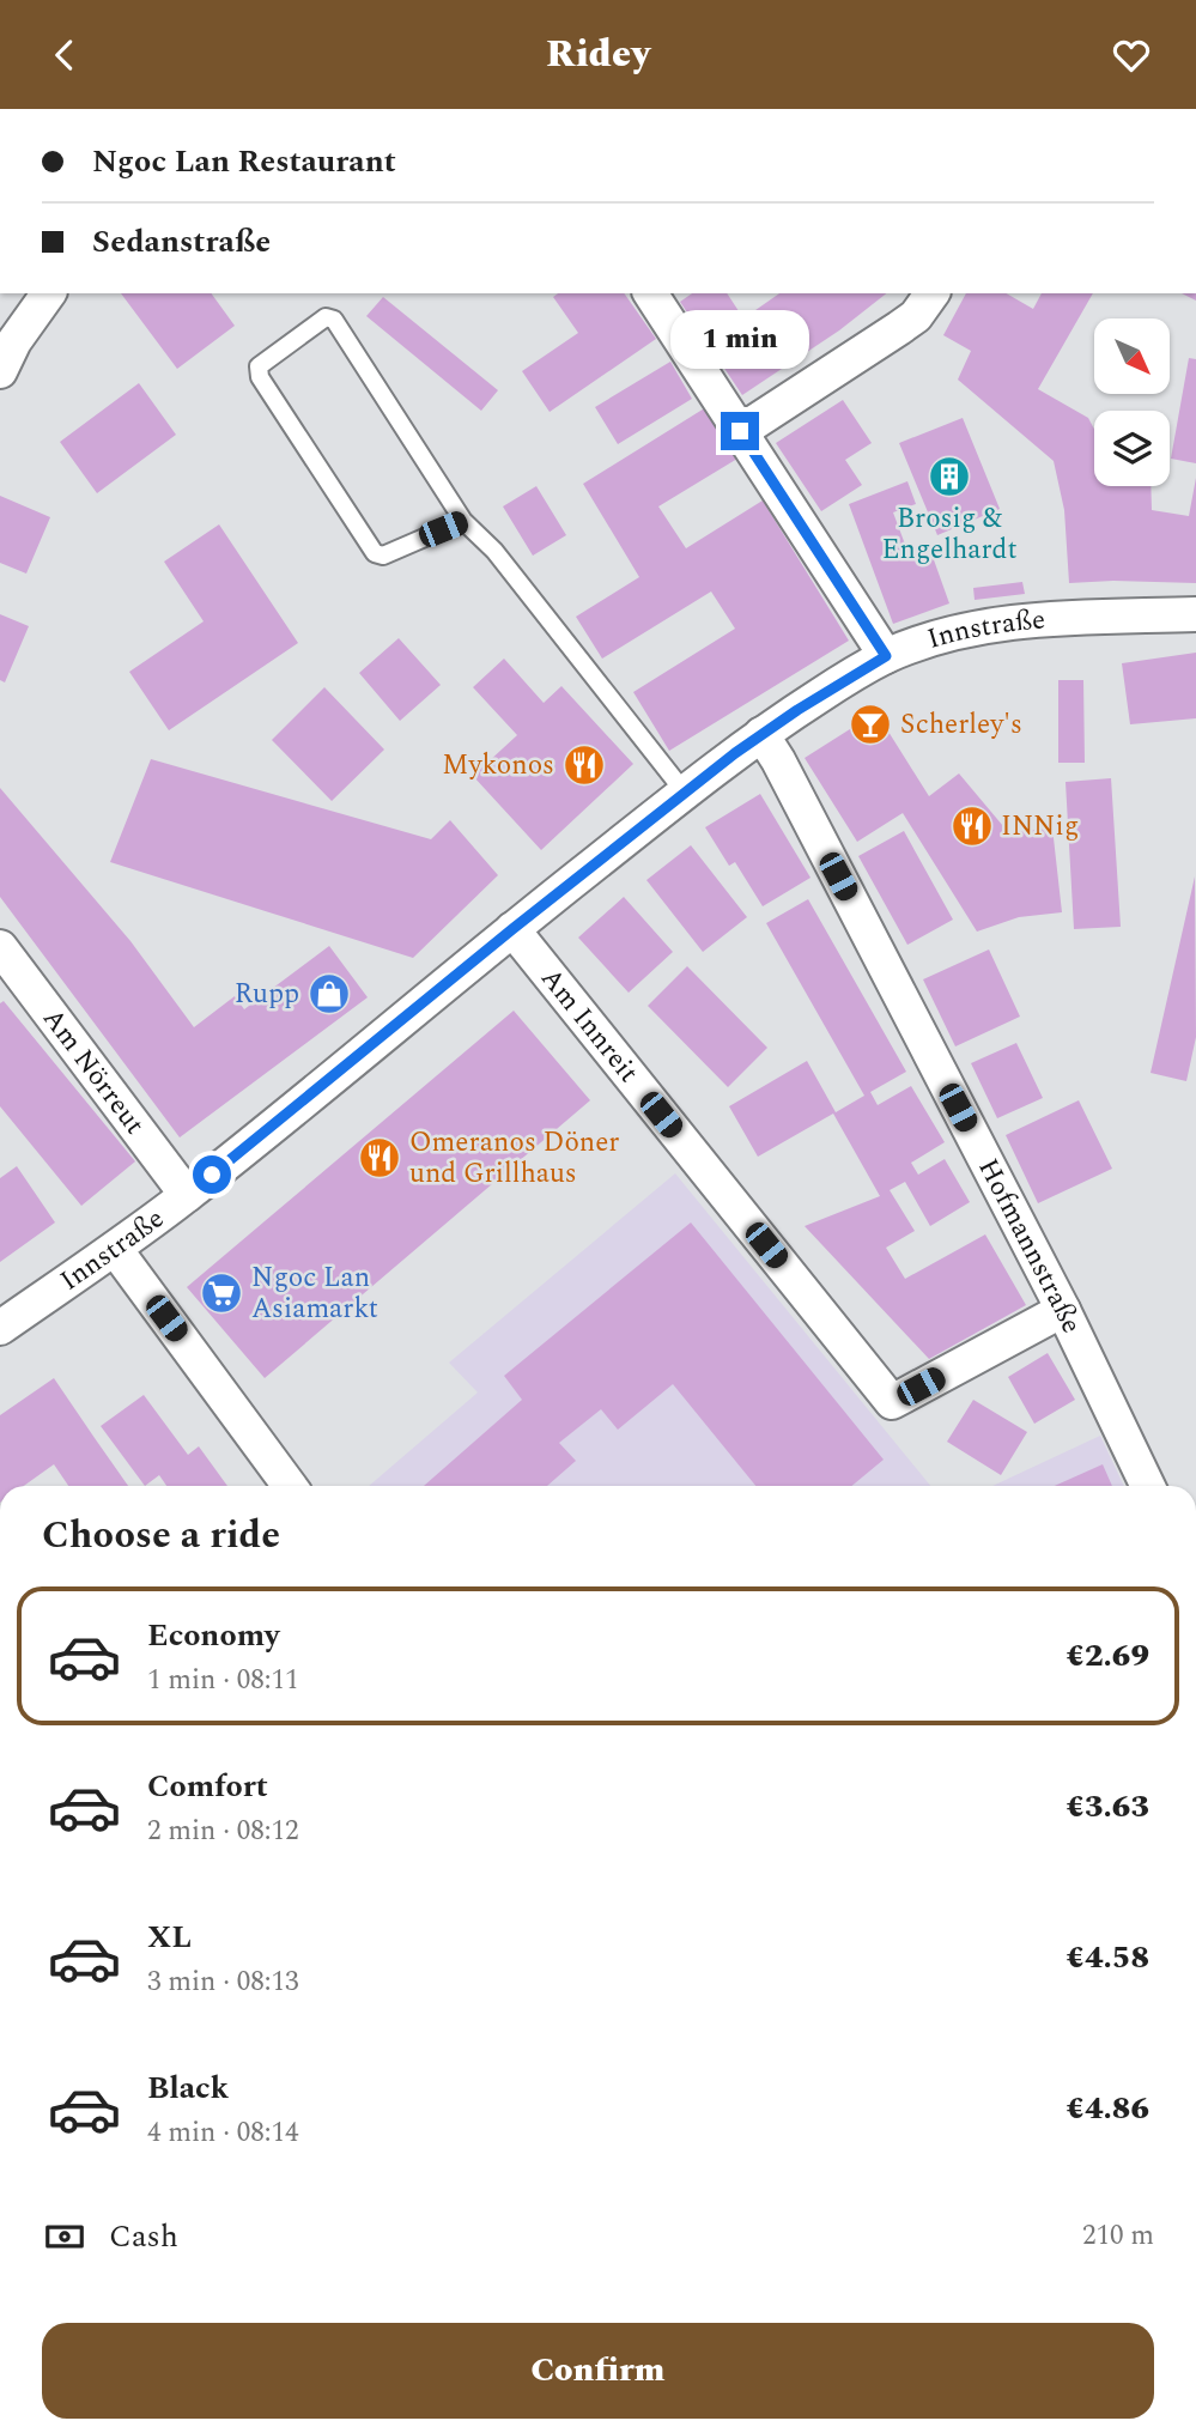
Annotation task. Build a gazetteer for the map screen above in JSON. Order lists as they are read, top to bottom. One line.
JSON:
{"streets":{"street":["Innstraße","Am Innreit","Am Nörreut","Hofmannstraße"]},"crossings":[["Innstraße","Am Innreit"],["Innstraße","Am Nörreut"],["Innstraße","Hofmannstraße"],["Am Innreit","Hofmannstraße"]],"places":{"building":["Brosig & Engelhardt"],"bar":["Scherley's"],"restaurant":["Mykonos","INNig","Omeranos Döner und Grillhaus"],"shop":["Rupp"],"supermarket":["Ngoc Lan Asiamarkt"]},"north":"bottom right","page":{"header":"Ridey","banner":["Ngoc Lan Restaurant","Sedanstraße"],"bubble":"1 min","heading":"Choose a ride","list":[{"name":"Economy","note":"1 min · 08:11","value":"€2.69"},{"name":"Comfort","note":"2 min · 08:12","value":"€3.63"},{"name":"XL","note":"3 min · 08:13","value":"€4.58"},{"name":"Black","note":"4 min · 08:14","value":"€4.86"}],"pay":["Cash","210 m"],"buttons":"Confirm"}}
